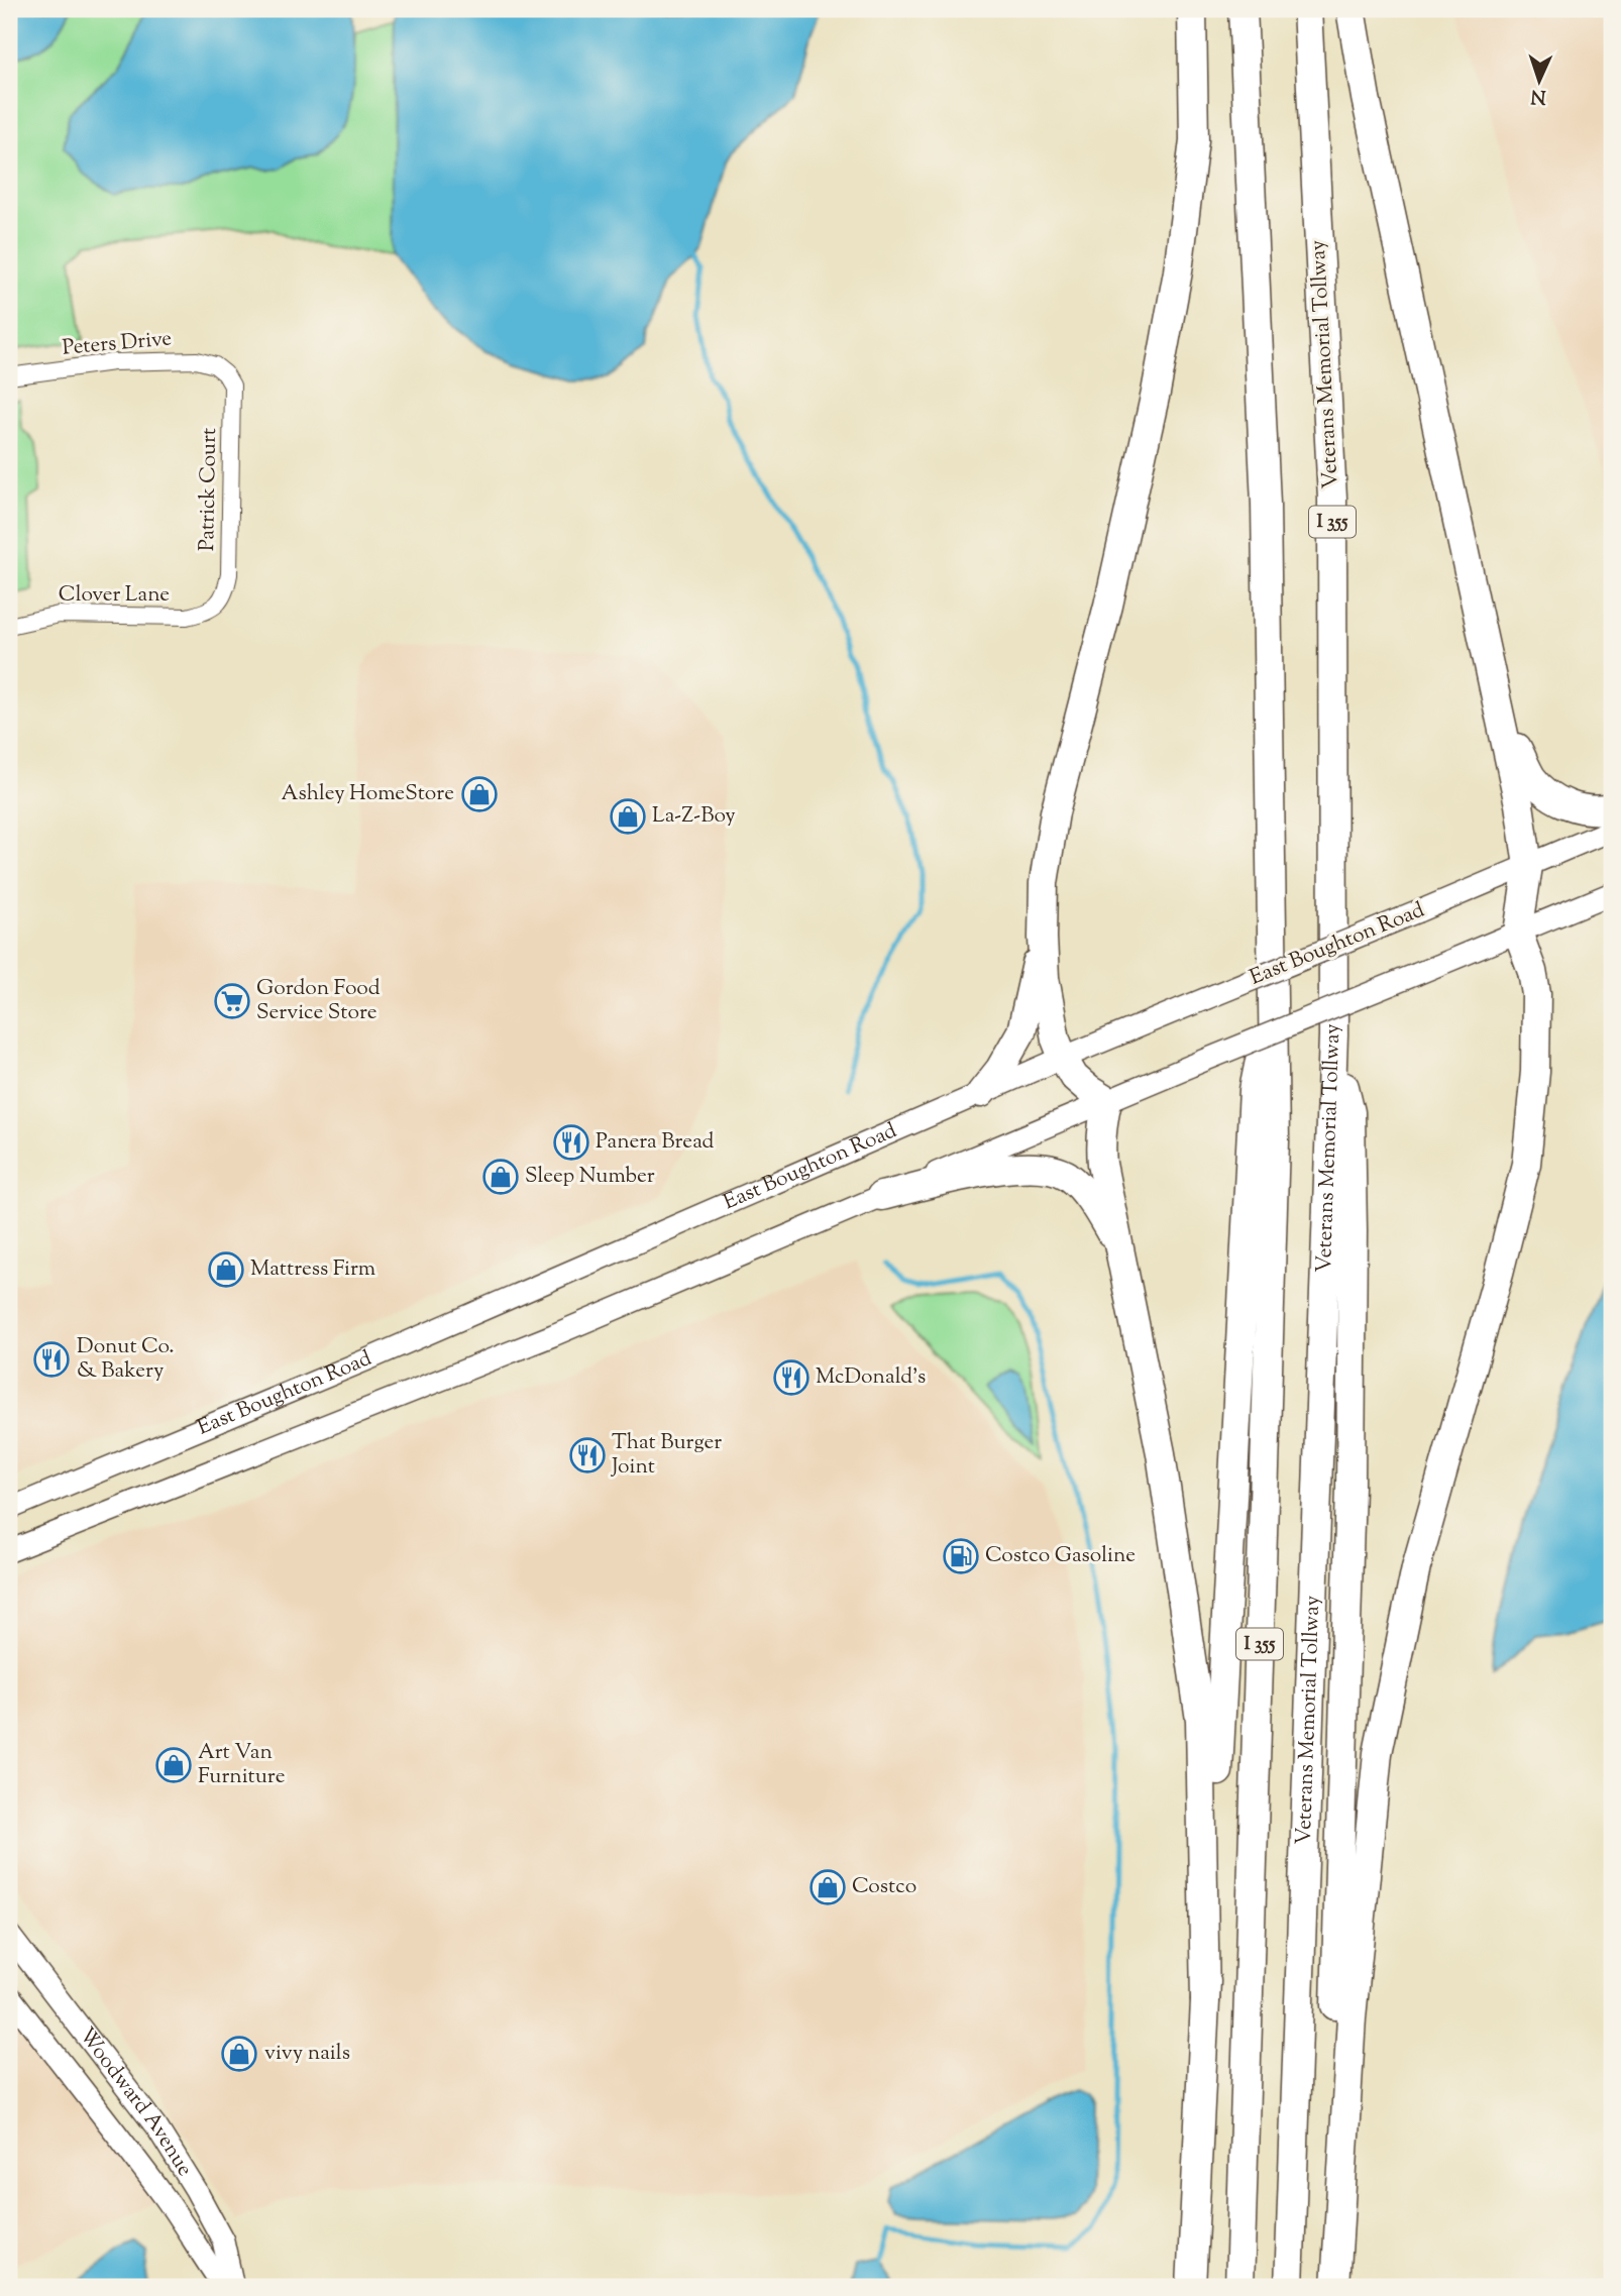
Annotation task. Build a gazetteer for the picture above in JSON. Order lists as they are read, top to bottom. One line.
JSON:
{"streets":{"highway":["Veterans Memorial Tollway","I 355"],"main road":["East Boughton Road","Woodward Avenue"],"street":["Peters Drive","Patrick Court","Clover Lane"]},"crossings":[["Peters Drive","Patrick Court"],["Patrick Court","Clover Lane"]],"places":{"shop":["Ashley HomeStore","La-Z-Boy","Sleep Number","Mattress Firm","Art Van Furniture","Costco","vivy nails"],"supermarket":["Gordon Food Service Store"],"restaurant":["Panera Bread","Donut Co. & Bakery","McDonald's","That Burger Joint"],"fuel station":["Costco Gasoline"]},"north":"bottom"}
